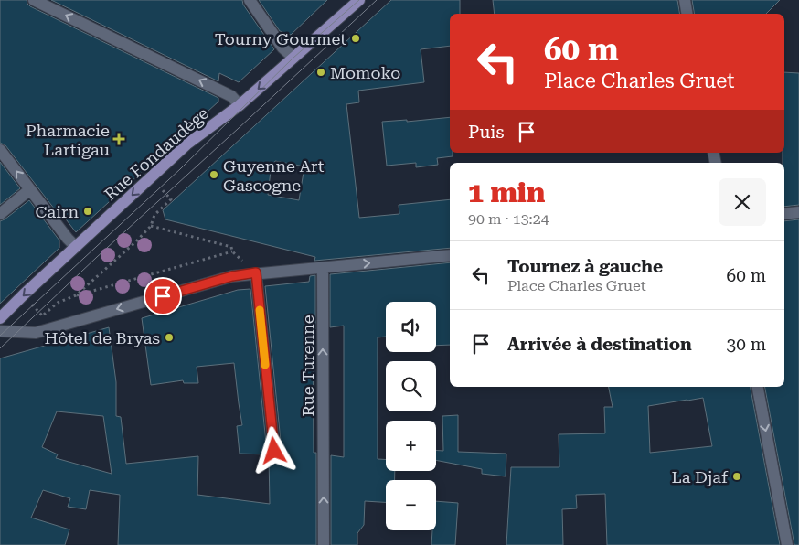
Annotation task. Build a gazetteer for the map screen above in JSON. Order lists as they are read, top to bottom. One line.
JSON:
{"streets":{"main road":["Rue Fondaudège"],"street":["Rue Turenne"]},"one_way":["Rue Fondaudège"],"places":{"other":["Tourny Gourmet","Momoko","Guyenne Art Gascogne","Cairn","Hôtel de Bryas","La Djaf"],"health":["Pharmacie Lartigau"]},"page":{"turn":["60 m","Place Charles Gruet"],"then":"Puis","heading":["1 min","90 m · 13:24"],"list":[{"name":"Tournez à gauche","note":"Place Charles Gruet","value":"60 m"},{"name":"Arrivée à destination","value":"30 m"}],"map_buttons":["+","−"]}}
